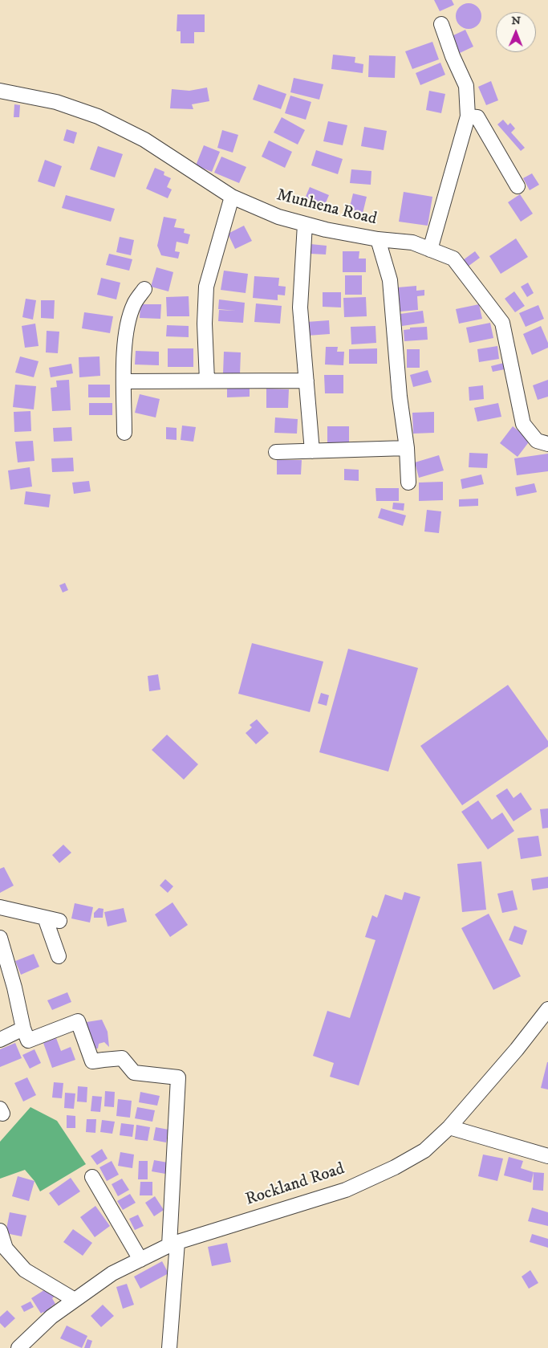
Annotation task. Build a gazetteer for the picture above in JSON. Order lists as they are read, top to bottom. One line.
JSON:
{"streets":{"street":["Munhena Road","Rockland Road"]},"north":"top"}
